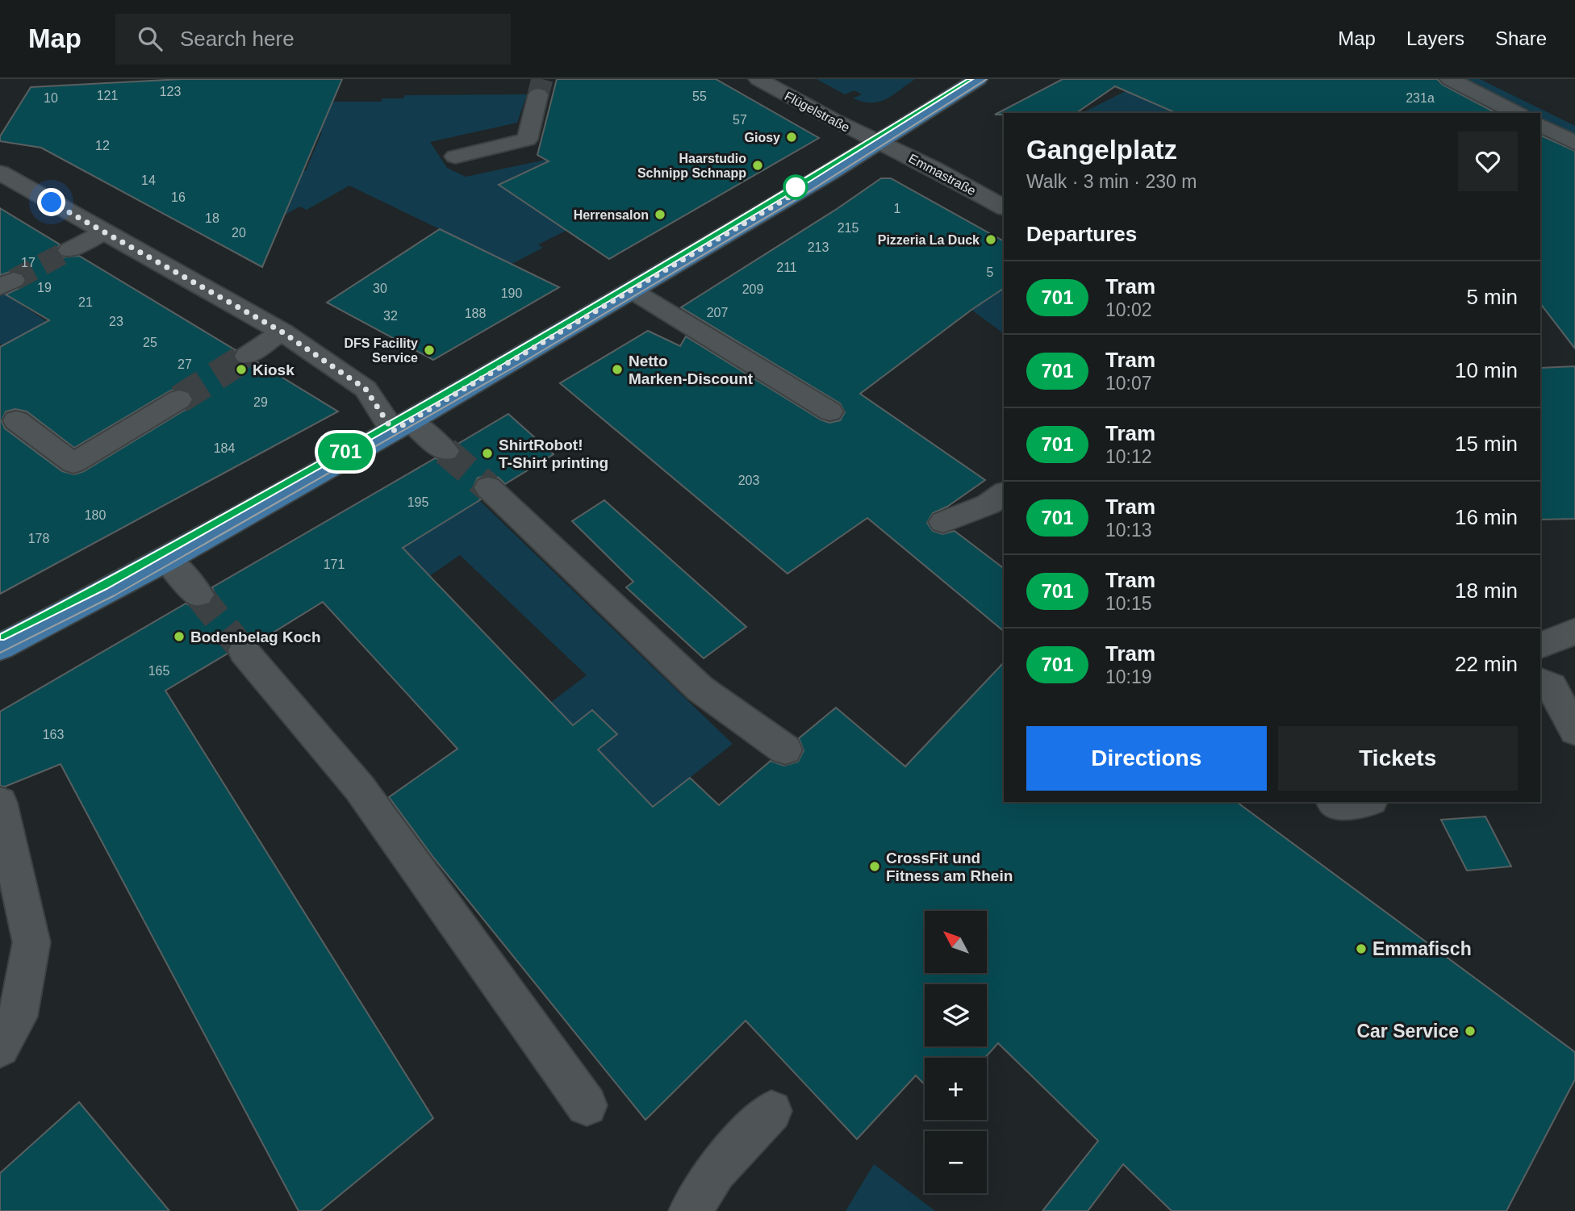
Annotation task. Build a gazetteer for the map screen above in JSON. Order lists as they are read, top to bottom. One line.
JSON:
{"streets":{"street":["Flügelstraße","Emmastraße"]},"crossings":[["Flügelstraße","Emmastraße"]],"places":["Giosy","Haarstudio Schnipp Schnapp","Herrensalon","Pizzeria La Duck","DFS Facility Service","Kiosk","Netto Marken-Discount","ShirtRobot! T-Shirt printing","Bodenbelag Koch","CrossFit und Fitness am Rhein","Emmafisch","Car Service"],"lines":["tram line 701"],"house_numbers":["123","121","55","10","231a","57","12","14","16","1","18","215","20","213","17","211","5","19","30","209","190","21","207","188","32","23","25","27","29","184","203","195","180","178","171","165","163"],"north":"top left","page":{"header":"Map","search":"Search here","nav":["Map","Layers","Share"],"on_map":"701","heading":[["Gangelplatz","Walk · 3 min · 230 m"],"Departures"],"list":[{"mark":"701","name":"Tram","note":"10:02","value":"5 min"},{"mark":"701","name":"Tram","note":"10:07","value":"10 min"},{"mark":"701","name":"Tram","note":"10:12","value":"15 min"},{"mark":"701","name":"Tram","note":"10:13","value":"16 min"},{"mark":"701","name":"Tram","note":"10:15","value":"18 min"},{"mark":"701","name":"Tram","note":"10:19","value":"22 min"}],"buttons":["Directions","Tickets"],"map_buttons":["+","−"]}}
